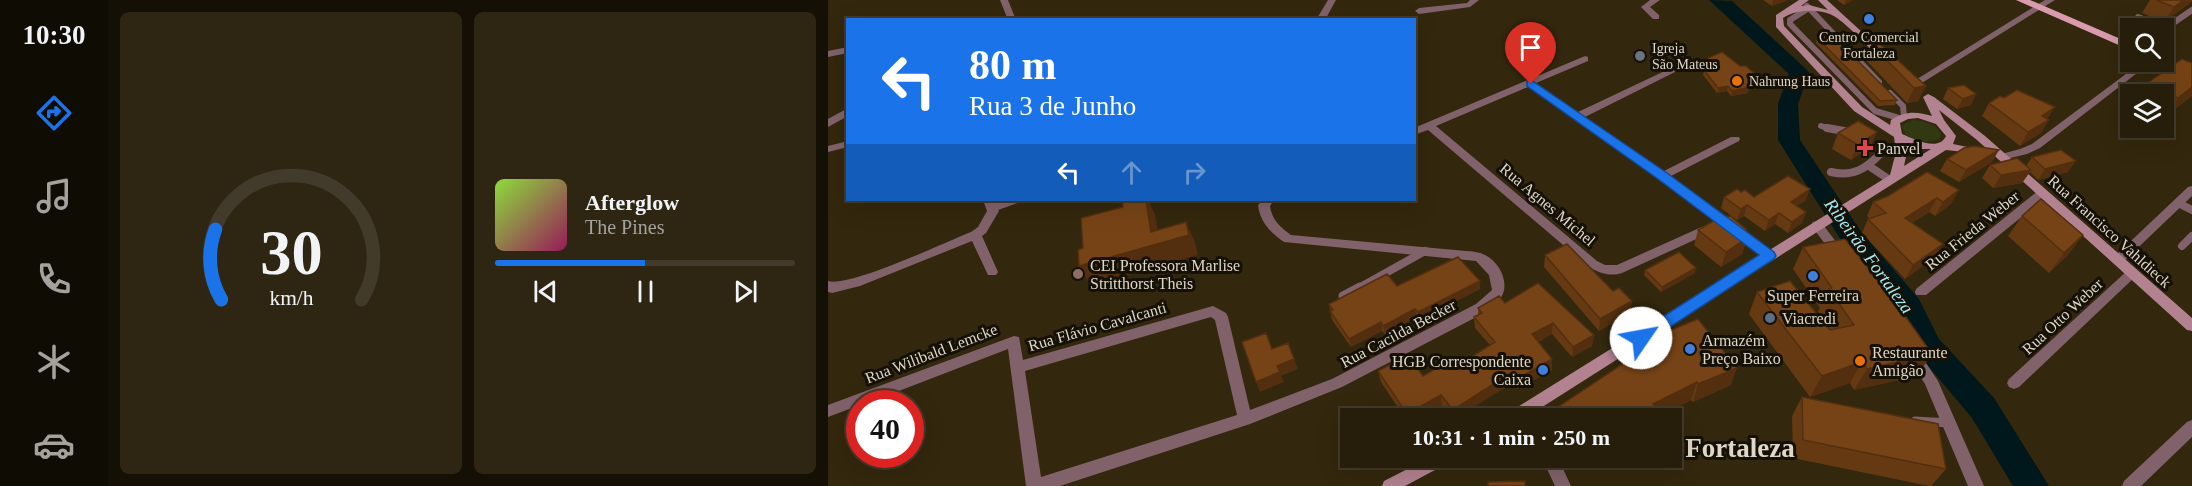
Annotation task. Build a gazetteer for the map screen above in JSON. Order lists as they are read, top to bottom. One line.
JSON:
{"streets":{"main road":["Rua Francisco Vahldieck"],"street":["Rua Agnes Michel","Rua Frieda Weber","Rua Otto Weber","Rua Flávio Cavalcanti","Rua Cacilda Becker","Rua Wilibald Lemcke"]},"crossings":[["Rua Frieda Weber","Rua Francisco Vahldieck"],["Rua Francisco Vahldieck","Rua Otto Weber"],["Rua Flávio Cavalcanti","Rua Cacilda Becker"],["Rua Flávio Cavalcanti","Rua Wilibald Lemcke"]],"districts":["Fortaleza"],"water":["Ribeirão Fortaleza"],"places":{"other":["Centro Comercial Fortaleza","Igreja São Mateus","Nahrung Haus","CEI Professora Marlise Stritthorst Theis","Super Ferreira","Viacredi","Armazém Preço Baixo","Restaurante Amigão","HGB Correspondente Caixa"],"health":["Panvel"]},"page":{"tabs":"10:30","turn":["80 m","Rua 3 de Junho"],"song":["Afterglow","The Pines"],"limit":"40","trip":"10:31 · 1 min · 250 m","gauge":["30","km/h"]}}
